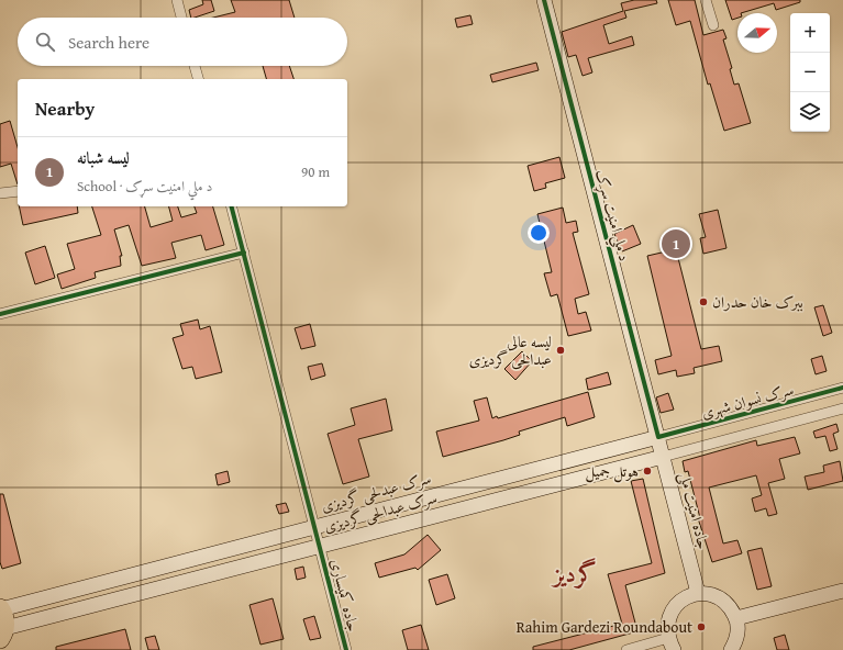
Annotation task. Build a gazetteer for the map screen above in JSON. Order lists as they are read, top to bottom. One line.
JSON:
{"streets":{"main road":["د ملي امنیت سړک","سرک عبدلحی گردیزی","جاده امنیت ملی","سرک عبدالحی گردیزی"],"street":["سرک نسوان شهری","جاده کمیساری"]},"crossings":[["د ملي امنیت سړک","سرک نسوان شهری"],["د ملي امنیت سړک","سرک عبدلحی گردیزی"],["د ملي امنیت سړک","جاده امنیت ملی"],["سرک نسوان شهری","سرک عبدلحی گردیزی"],["سرک نسوان شهری","جاده امنیت ملی"],["سرک عبدلحی گردیزی","جاده امنیت ملی"],["سرک عبدلحی گردیزی","جاده کمیساری"],["جاده امنیت ملی","سرک عبدالحی گردیزی"],["سرک عبدالحی گردیزی","جاده کمیساری"]],"districts":["گردیز"],"places":["ببرک خان حدران","لیسه عالی عبدالحی گردیزی","هوتل جمیل","Rahim Gardezi Roundabout"],"north":"right","page":{"map_buttons":["+","−"],"search":"Search here","heading":"Nearby","list":[{"mark":"1","name":"لیسه شبانه","note":"School · د ملي امنیت سړک","value":"90 m"}],"pins":"1"}}
